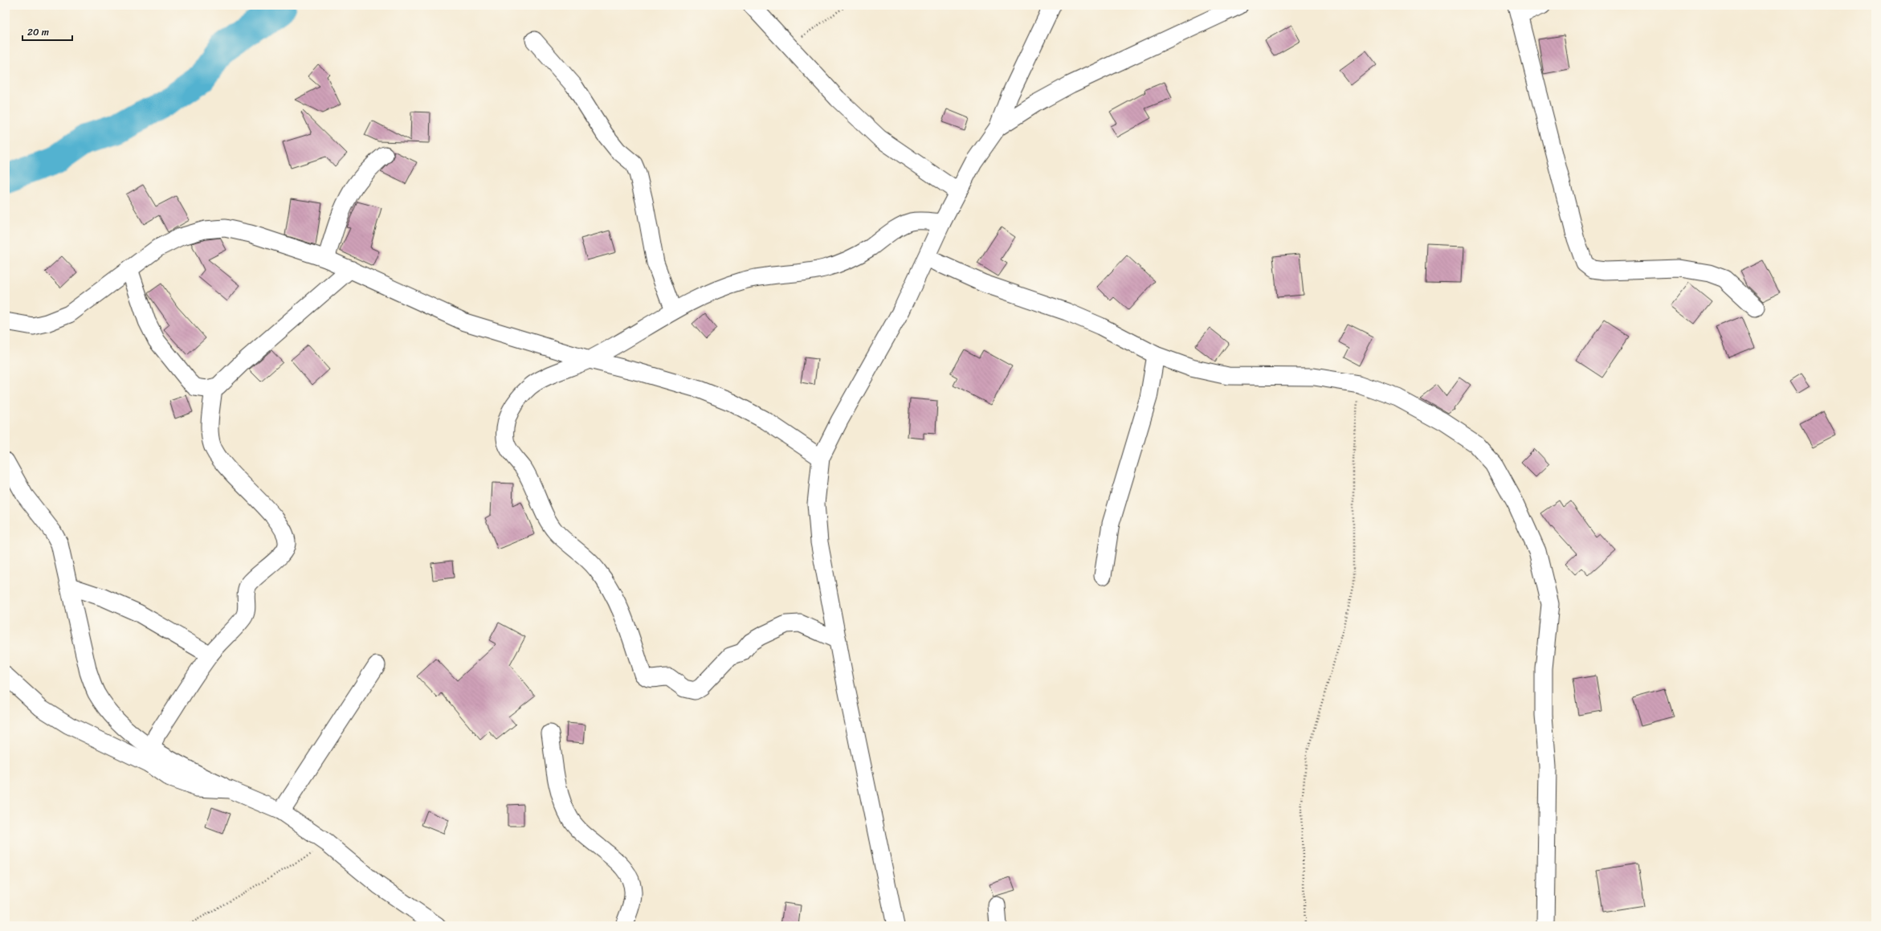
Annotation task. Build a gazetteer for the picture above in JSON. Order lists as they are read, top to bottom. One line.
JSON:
{"scale_bar":"20 m"}
